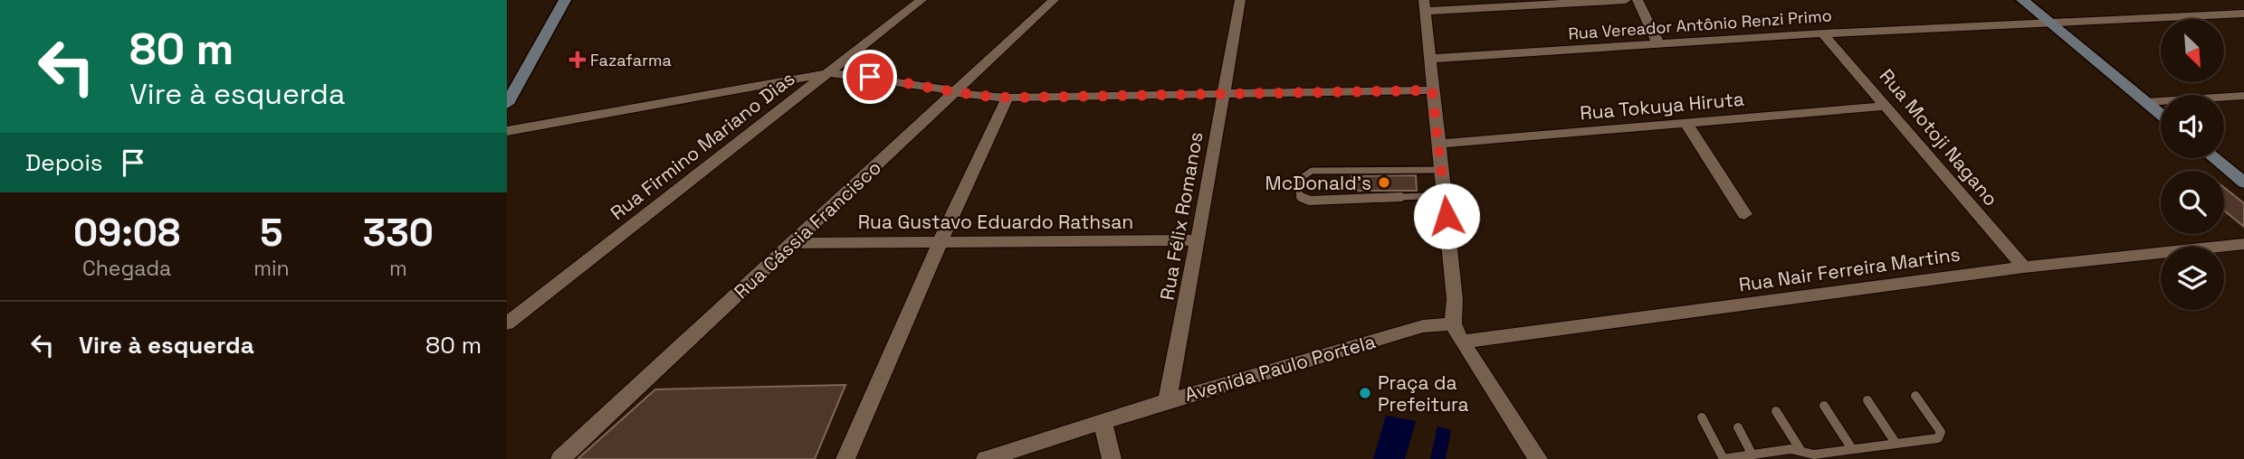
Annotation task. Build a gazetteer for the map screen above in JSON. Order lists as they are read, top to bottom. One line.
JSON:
{"streets":{"street":["Rua Vereador Antônio Renzi Primo","Rua Tokuya Hiruta","Rua Motoji Nagano","Rua Firmino Mariano Dias","Rua Félix Romanos","Rua Gustavo Eduardo Rathsan","Rua Cássia Francisco","Rua Nair Ferreira Martins","Avenida Paulo Portela"]},"crossings":[["Rua Vereador Antônio Renzi Primo","Rua Motoji Nagano"],["Rua Tokuya Hiruta","Rua Motoji Nagano"],["Rua Motoji Nagano","Rua Nair Ferreira Martins"],["Rua Félix Romanos","Rua Gustavo Eduardo Rathsan"],["Rua Félix Romanos","Avenida Paulo Portela"],["Rua Gustavo Eduardo Rathsan","Rua Cássia Francisco"]],"places":{"health":["Fazafarma"],"other":["McDonald's","Praça da Prefeitura"]},"north":"bottom right","page":{"turn":["80 m","Vire à esquerda"],"then":"Depois","eta":["09:08","Chegada","5","min","330","m"],"list":[{"name":"Vire à esquerda","value":"80 m"}]}}
